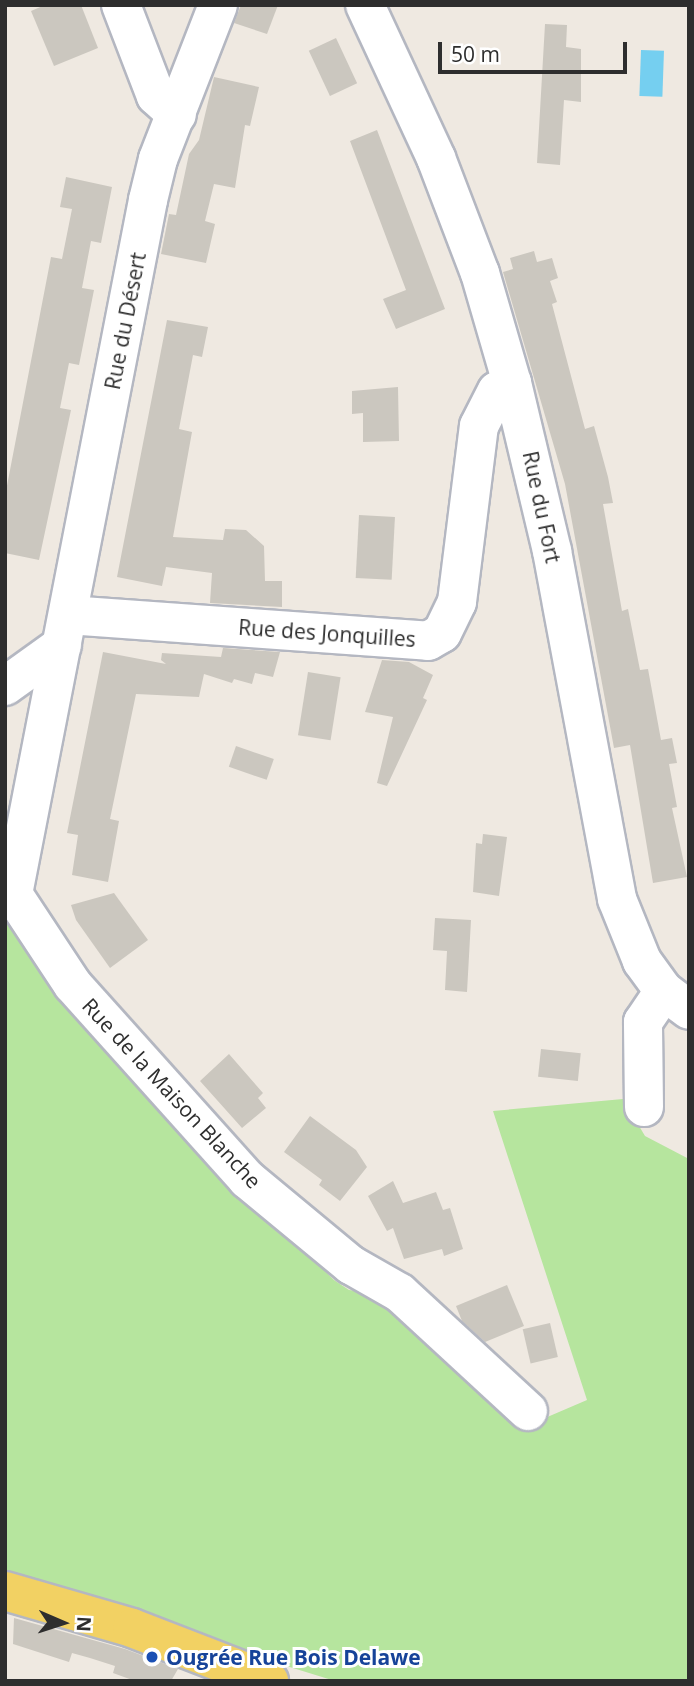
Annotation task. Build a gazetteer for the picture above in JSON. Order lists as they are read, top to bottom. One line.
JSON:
{"streets":{"street":["Rue du Désert","Rue du Fort","Rue des Jonquilles","Rue de la Maison Blanche"]},"crossings":[["Rue du Désert","Rue des Jonquilles"],["Rue du Désert","Rue de la Maison Blanche"],["Rue du Fort","Rue des Jonquilles"]],"places":["Ougrée Rue Bois Delawe"],"scale_bar":"50 m","north":"right"}
